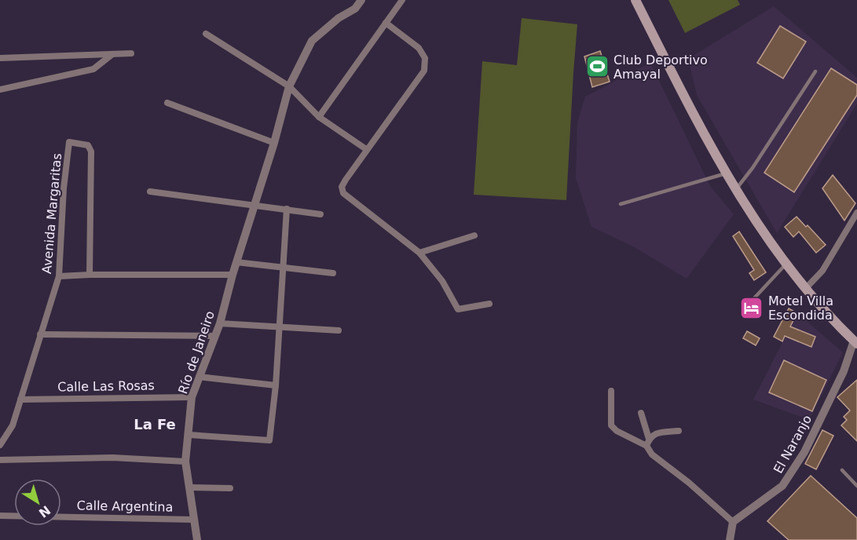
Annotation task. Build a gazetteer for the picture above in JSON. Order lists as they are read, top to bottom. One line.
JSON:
{"streets":{"street":["Avenida Margaritas","Río de Janeiro","Calle Las Rosas","El Naranjo","Calle Argentina"]},"crossings":[["Avenida Margaritas","Calle Las Rosas"],["Río de Janeiro","Calle Las Rosas"],["Río de Janeiro","Calle Argentina"]],"districts":["La Fe"],"places":{"sports":["Club Deportivo Amayal"],"hotel":["Motel Villa Escondida"]},"north":"bottom right"}
